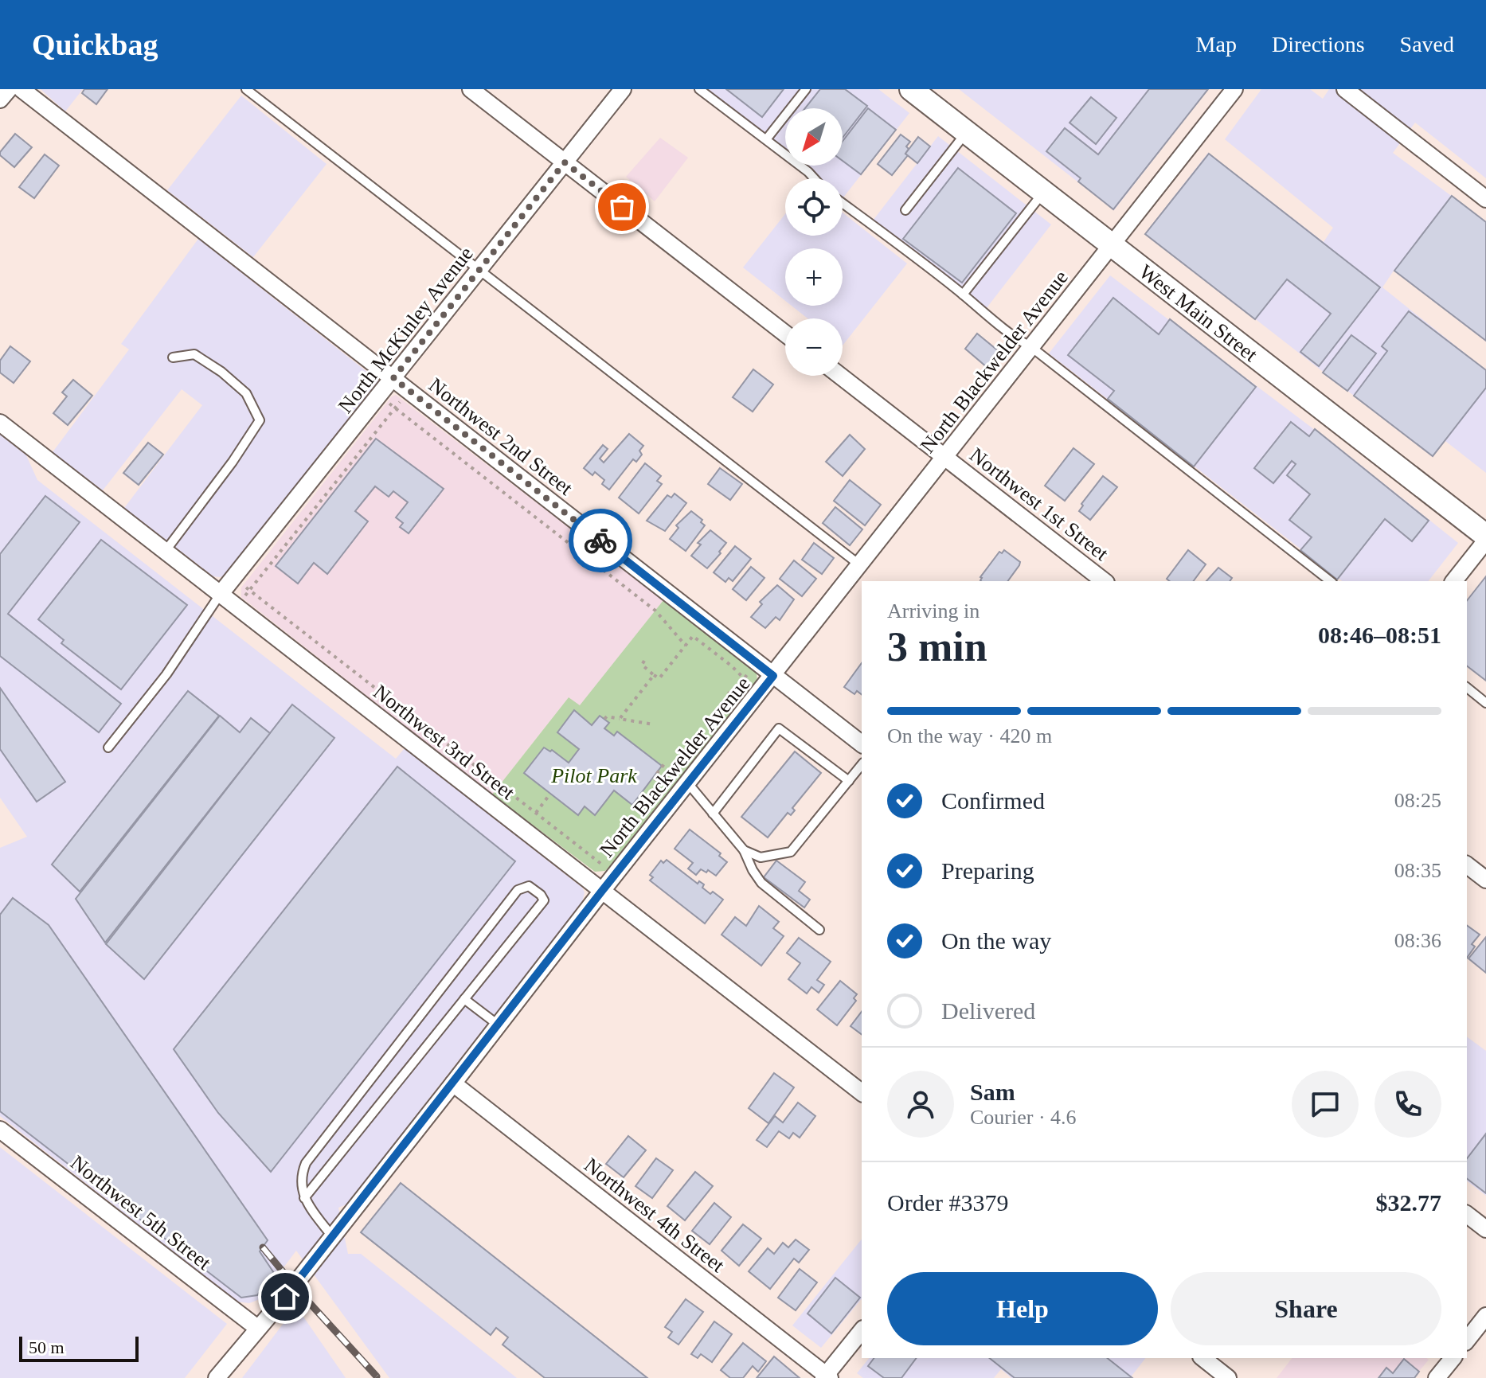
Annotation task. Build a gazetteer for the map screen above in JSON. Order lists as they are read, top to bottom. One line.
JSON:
{"streets":{"main road":["West Main Street"],"street":["North McKinley Avenue","North Blackwelder Avenue","Northwest 2nd Street","Northwest 1st Street","Northwest 3rd Street","Northwest 5th Street","Northwest 4th Street"]},"crossings":[["West Main Street","North Blackwelder Avenue"],["North McKinley Avenue","Northwest 2nd Street"],["North McKinley Avenue","Northwest 3rd Street"],["North Blackwelder Avenue","Northwest 2nd Street"],["North Blackwelder Avenue","Northwest 1st Street"],["North Blackwelder Avenue","Northwest 3rd Street"],["North Blackwelder Avenue","Northwest 5th Street"],["North Blackwelder Avenue","Northwest 4th Street"]],"parks":["Pilot Park"],"scale_bar":"50 m","north":"bottom left","page":{"header":"Quickbag","nav":["Map","Directions","Saved"],"map_buttons":["+","−"],"heading":["3 min","Arriving in","08:46–08:51"],"panel":["Sam","Courier · 4.6","Order #3379","$32.77"],"bar":"On the way · 420 m","list":[["Confirmed","08:25"],["Preparing","08:35"],["On the way","08:36"],"Delivered"],"buttons":["Help","Share"],"scale":"50 m"}}
